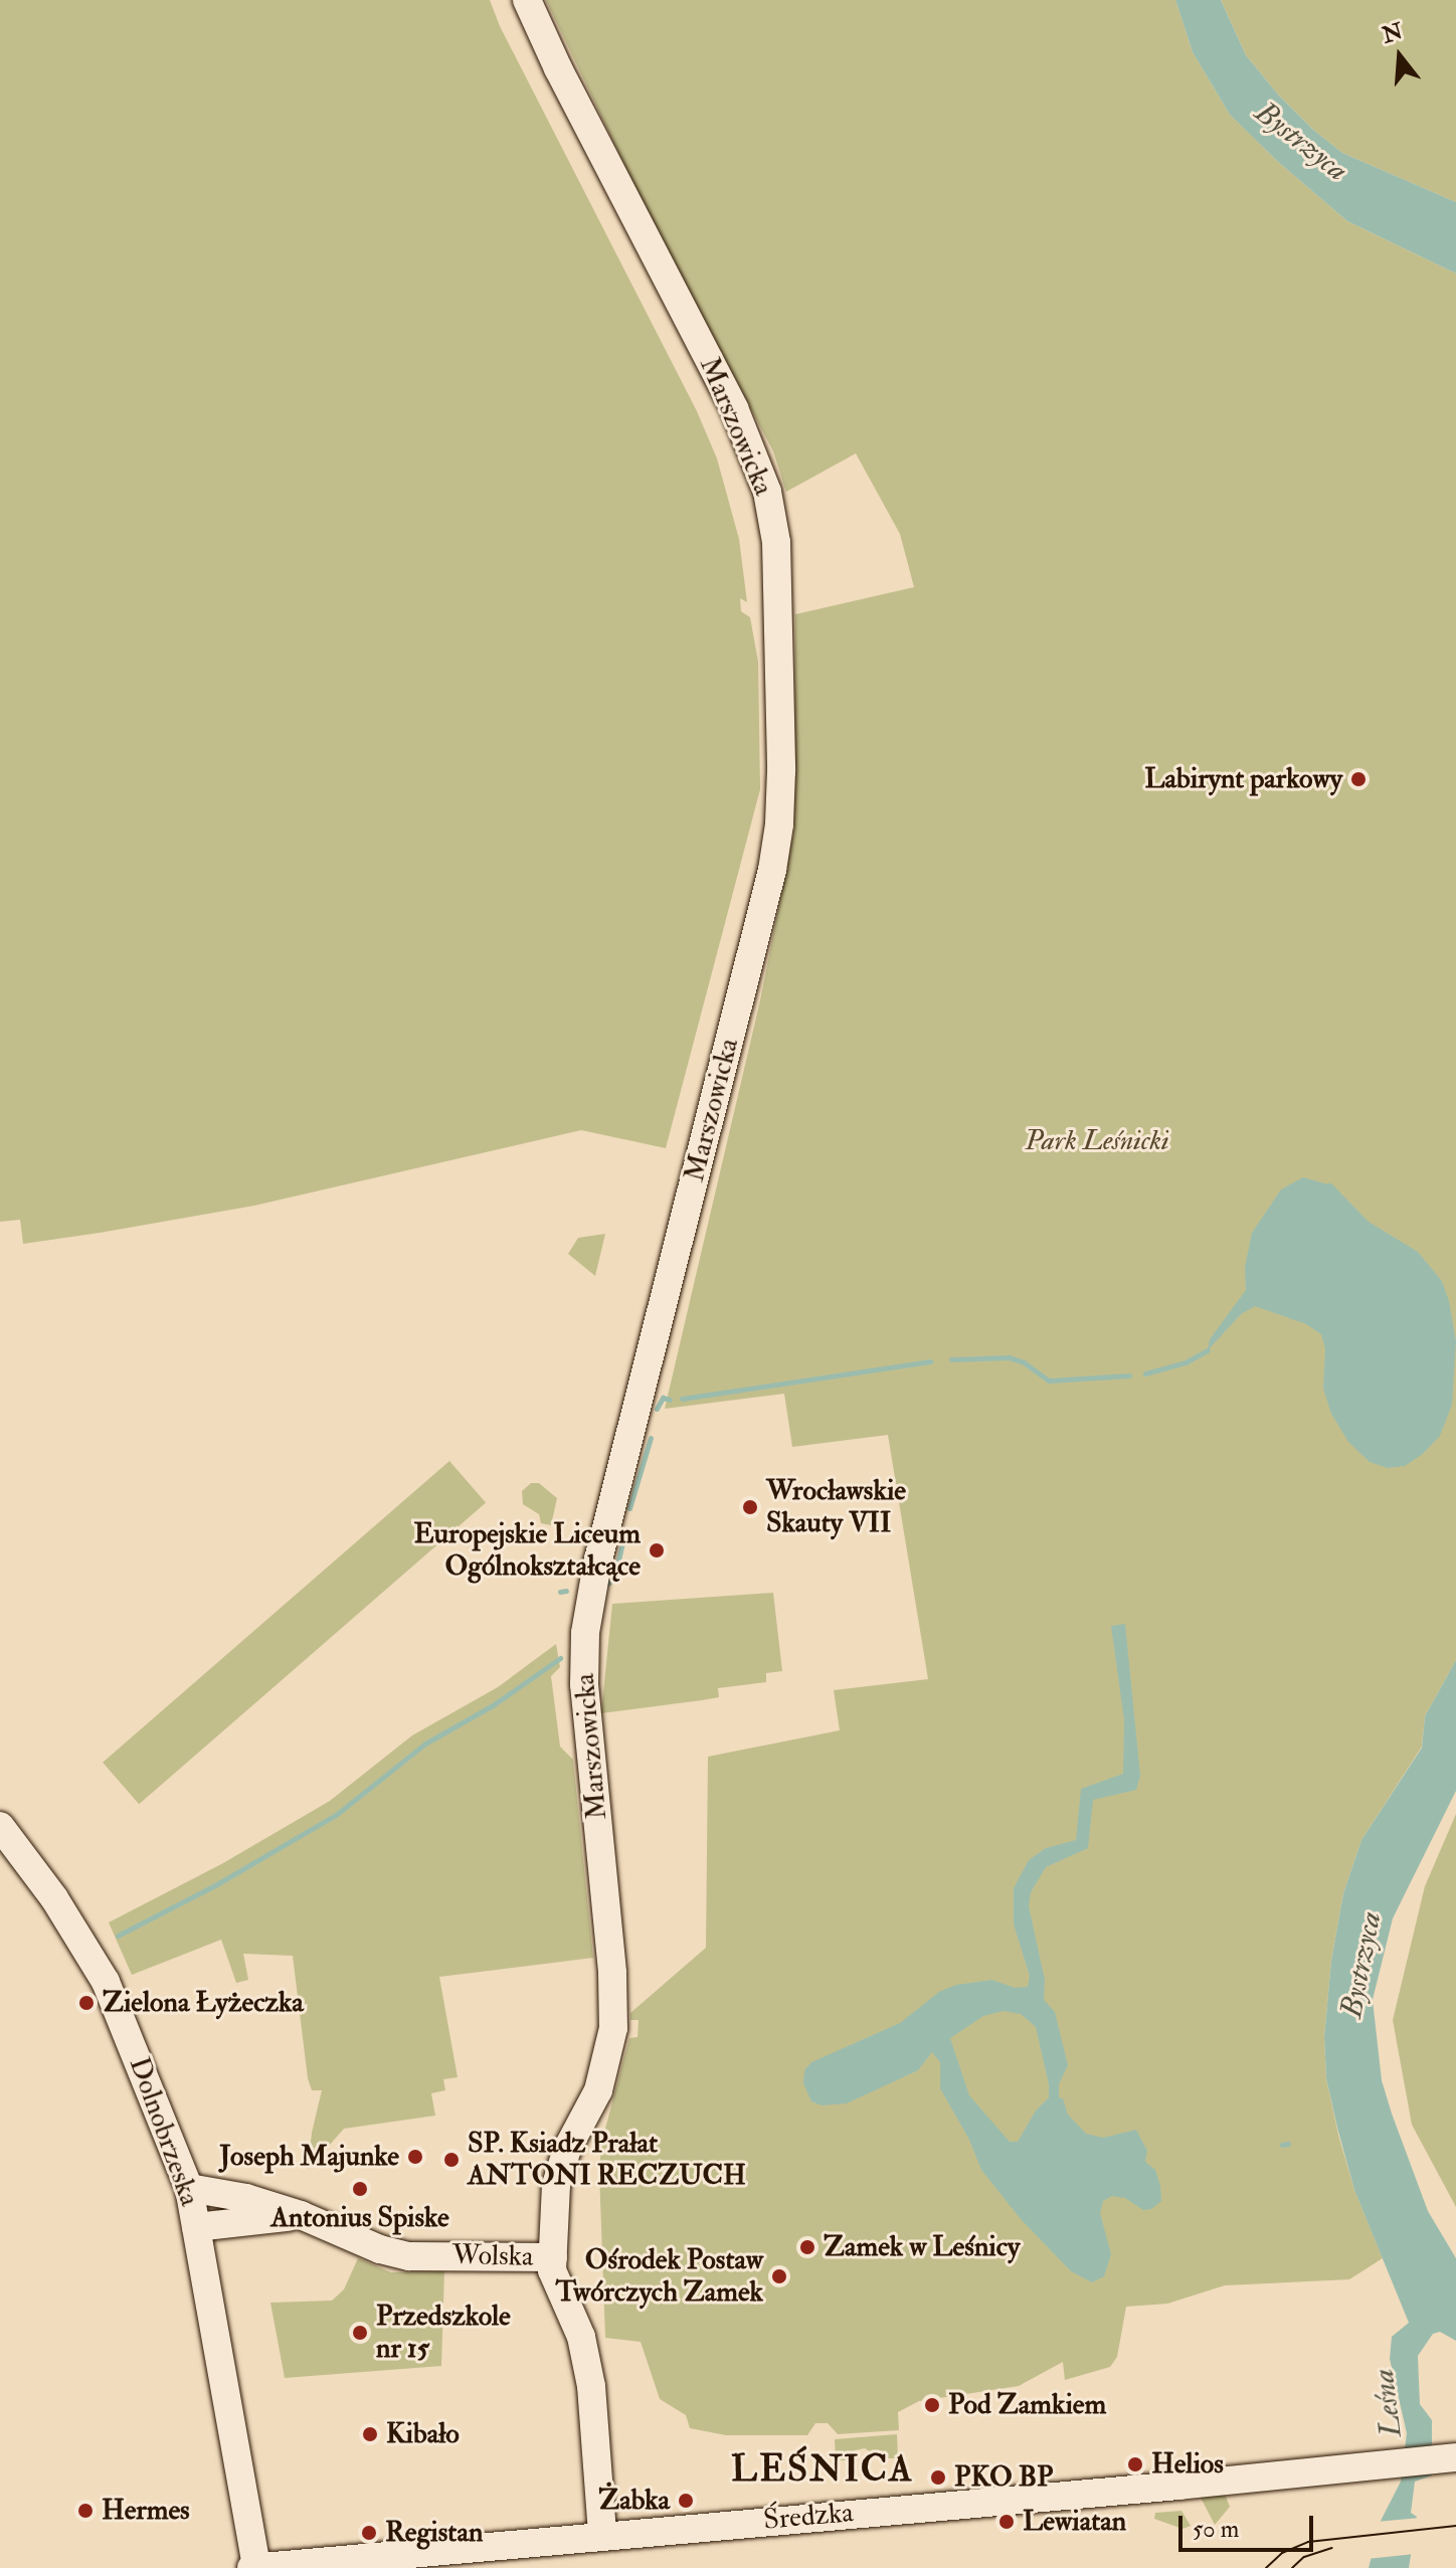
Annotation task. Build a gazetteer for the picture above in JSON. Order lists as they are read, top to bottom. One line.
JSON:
{"streets":{"street":["Marszowicka","Dolnobrzeska","Wolska","Średzka"]},"crossings":[["Marszowicka","Wolska"],["Dolnobrzeska","Wolska"],["Dolnobrzeska","Średzka"],["Wolska","Średzka"]],"districts":["LEŚNICA"],"water":["Bystrzyca","Leśna"],"parks":["Park Leśnicki"],"places":["Labirynt parkowy","Wrocławskie Skauty VII","Europejskie Liceum Ogólnokształcące","Zielona Łyżeczka","Joseph Majunke","SP. Ksiadz Prałat ANTONI RECZUCH","Antonius Spiske","Zamek w Leśnicy","Ośrodek Postaw Twórczych Zamek","Przedszkole nr 15","Pod Zamkiem","Kibało","Helios","PKO BP","Żabka","Hermes","Lewiatan","Registan"],"scale_bar":"50 m","north":"top"}
